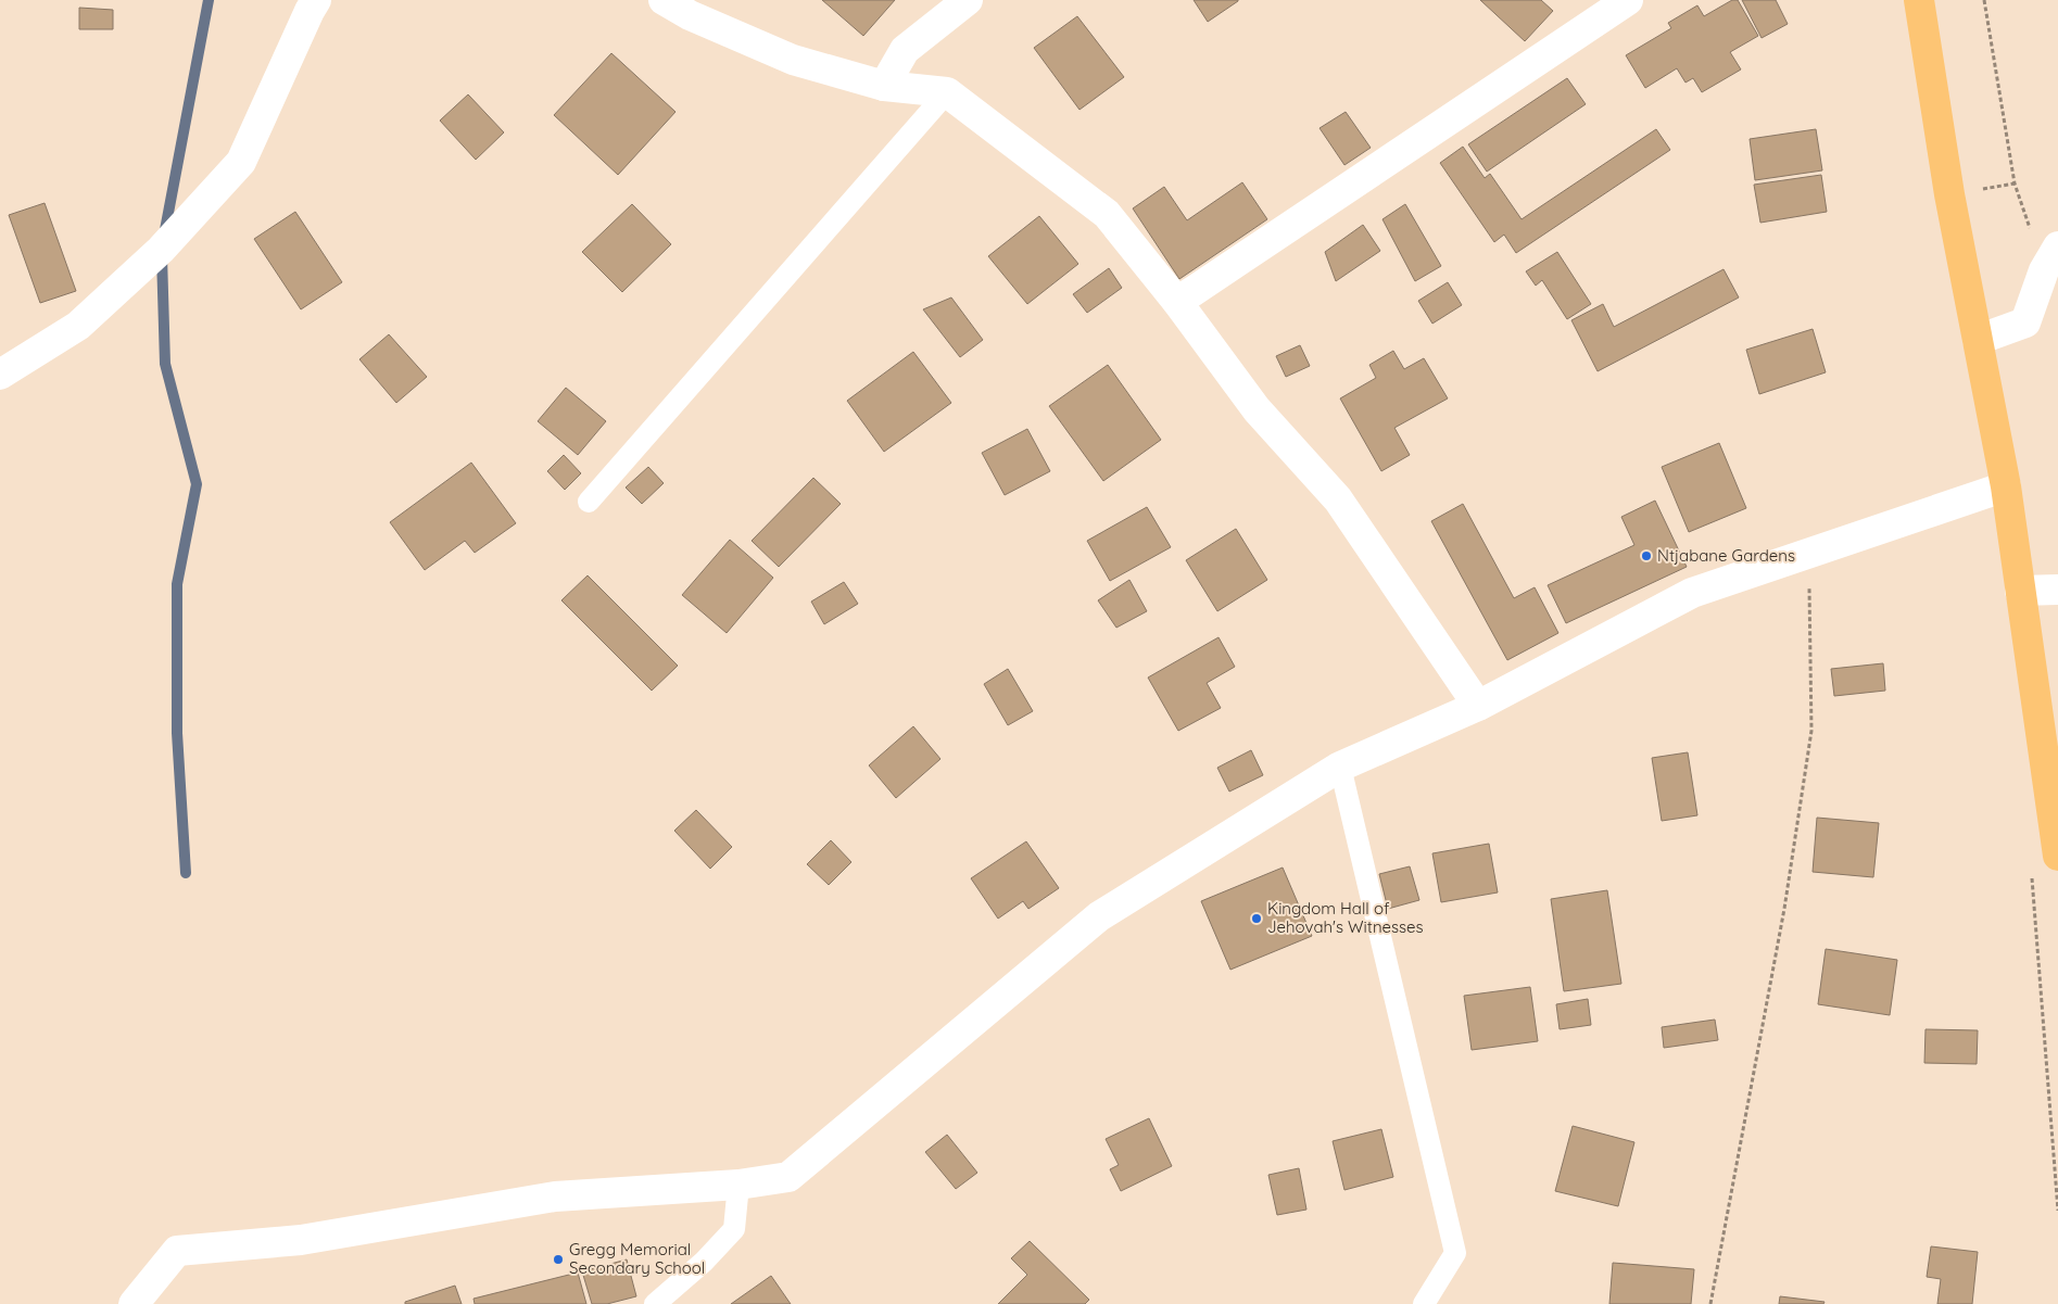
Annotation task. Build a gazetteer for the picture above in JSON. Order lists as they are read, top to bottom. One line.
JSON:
{"places":["Ntjabane Gardens","Kingdom Hall of Jehovah's Witnesses","Gregg Memorial Secondary School"]}
